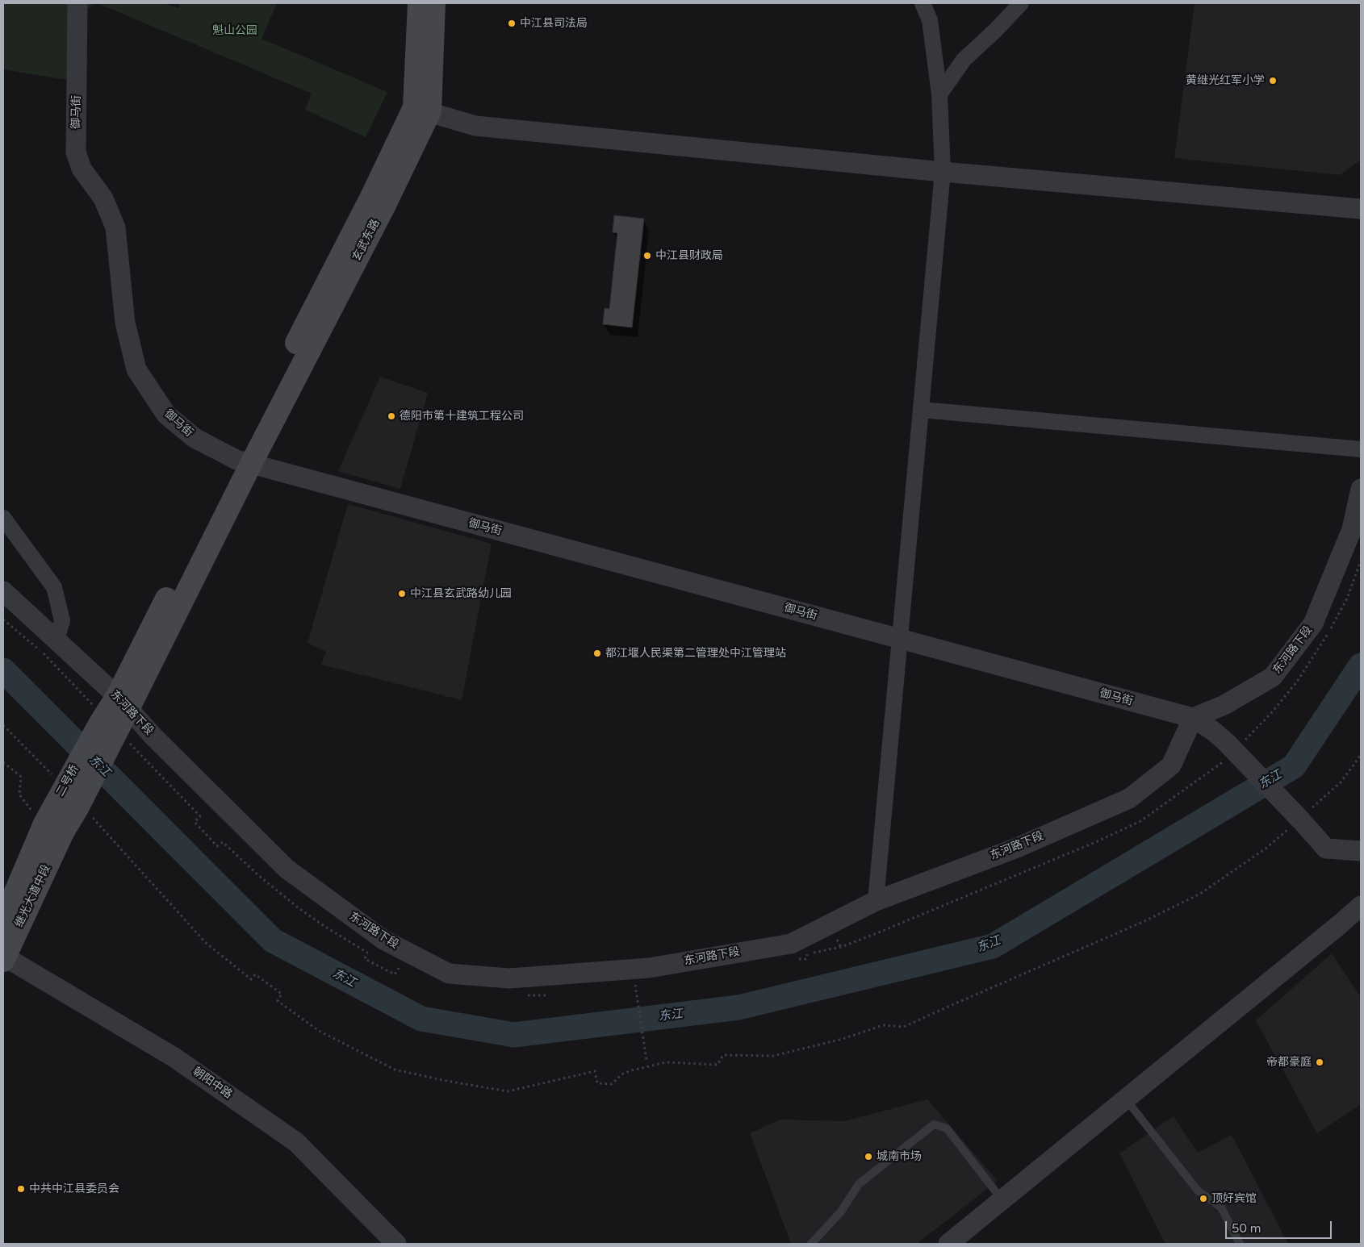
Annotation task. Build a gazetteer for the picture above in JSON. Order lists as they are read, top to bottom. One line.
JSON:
{"streets":{"main road":["玄武东路","二号桥","继光大道中段"],"street":["御马街","东河路下段","朝阳中路"]},"crossings":[["御马街","玄武东路"],["御马街","东河路下段"],["玄武东路","东河路下段"],["玄武东路","二号桥"],["东河路下段","二号桥"],["二号桥","继光大道中段"],["继光大道中段","朝阳中路"]],"water":["东江"],"parks":["魁山公园"],"places":["中江县司法局","黄继光红军小学","中江县财政局","德阳市第十建筑工程公司","中江县玄武路幼儿园","都江堰人民渠第二管理处中江管理站","帝都豪庭","城南市场","中共中江县委员会","顶好宾馆"],"scale_bar":"50 m"}
